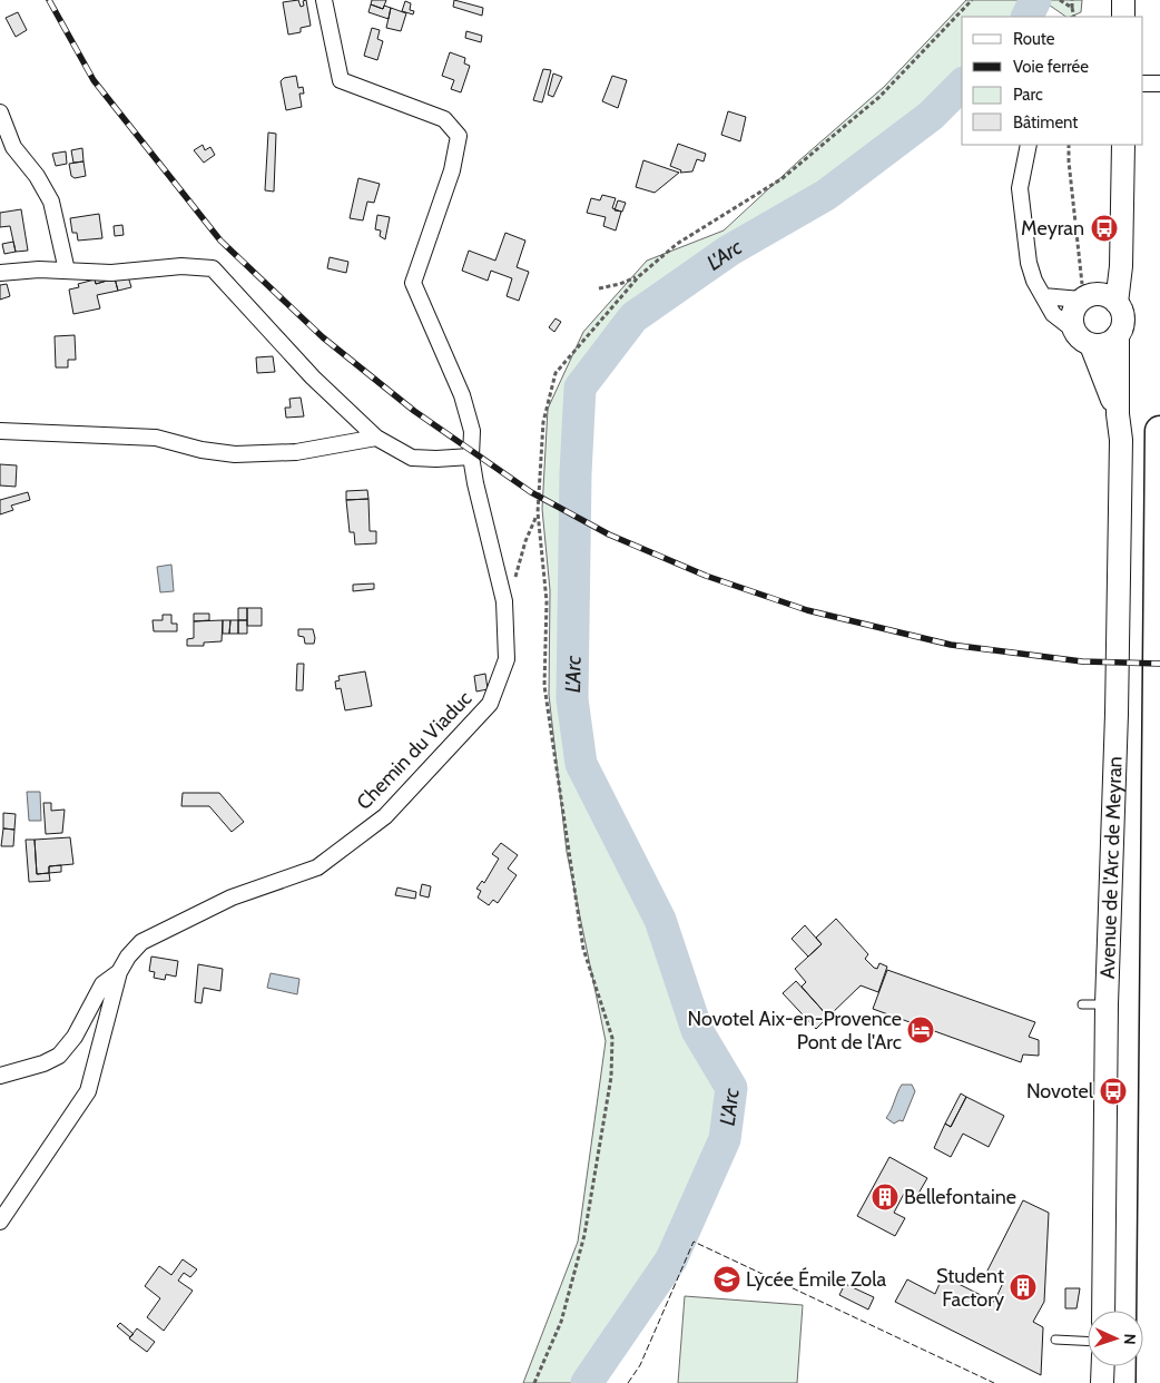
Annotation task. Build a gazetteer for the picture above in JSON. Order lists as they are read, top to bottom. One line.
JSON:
{"streets":{"main road":["Avenue de l'Arc de Meyran"],"street":["Chemin du Viaduc"]},"water":["L'Arc"],"places":{"bus stop":["Meyran","Novotel"],"hotel":["Novotel Aix-en-Provence Pont de l'Arc"],"building":["Bellefontaine","Student Factory"],"school or university":["Lycée Émile Zola"]},"legend":["Route","Voie ferrée","Parc","Bâtiment"],"north":"right"}
